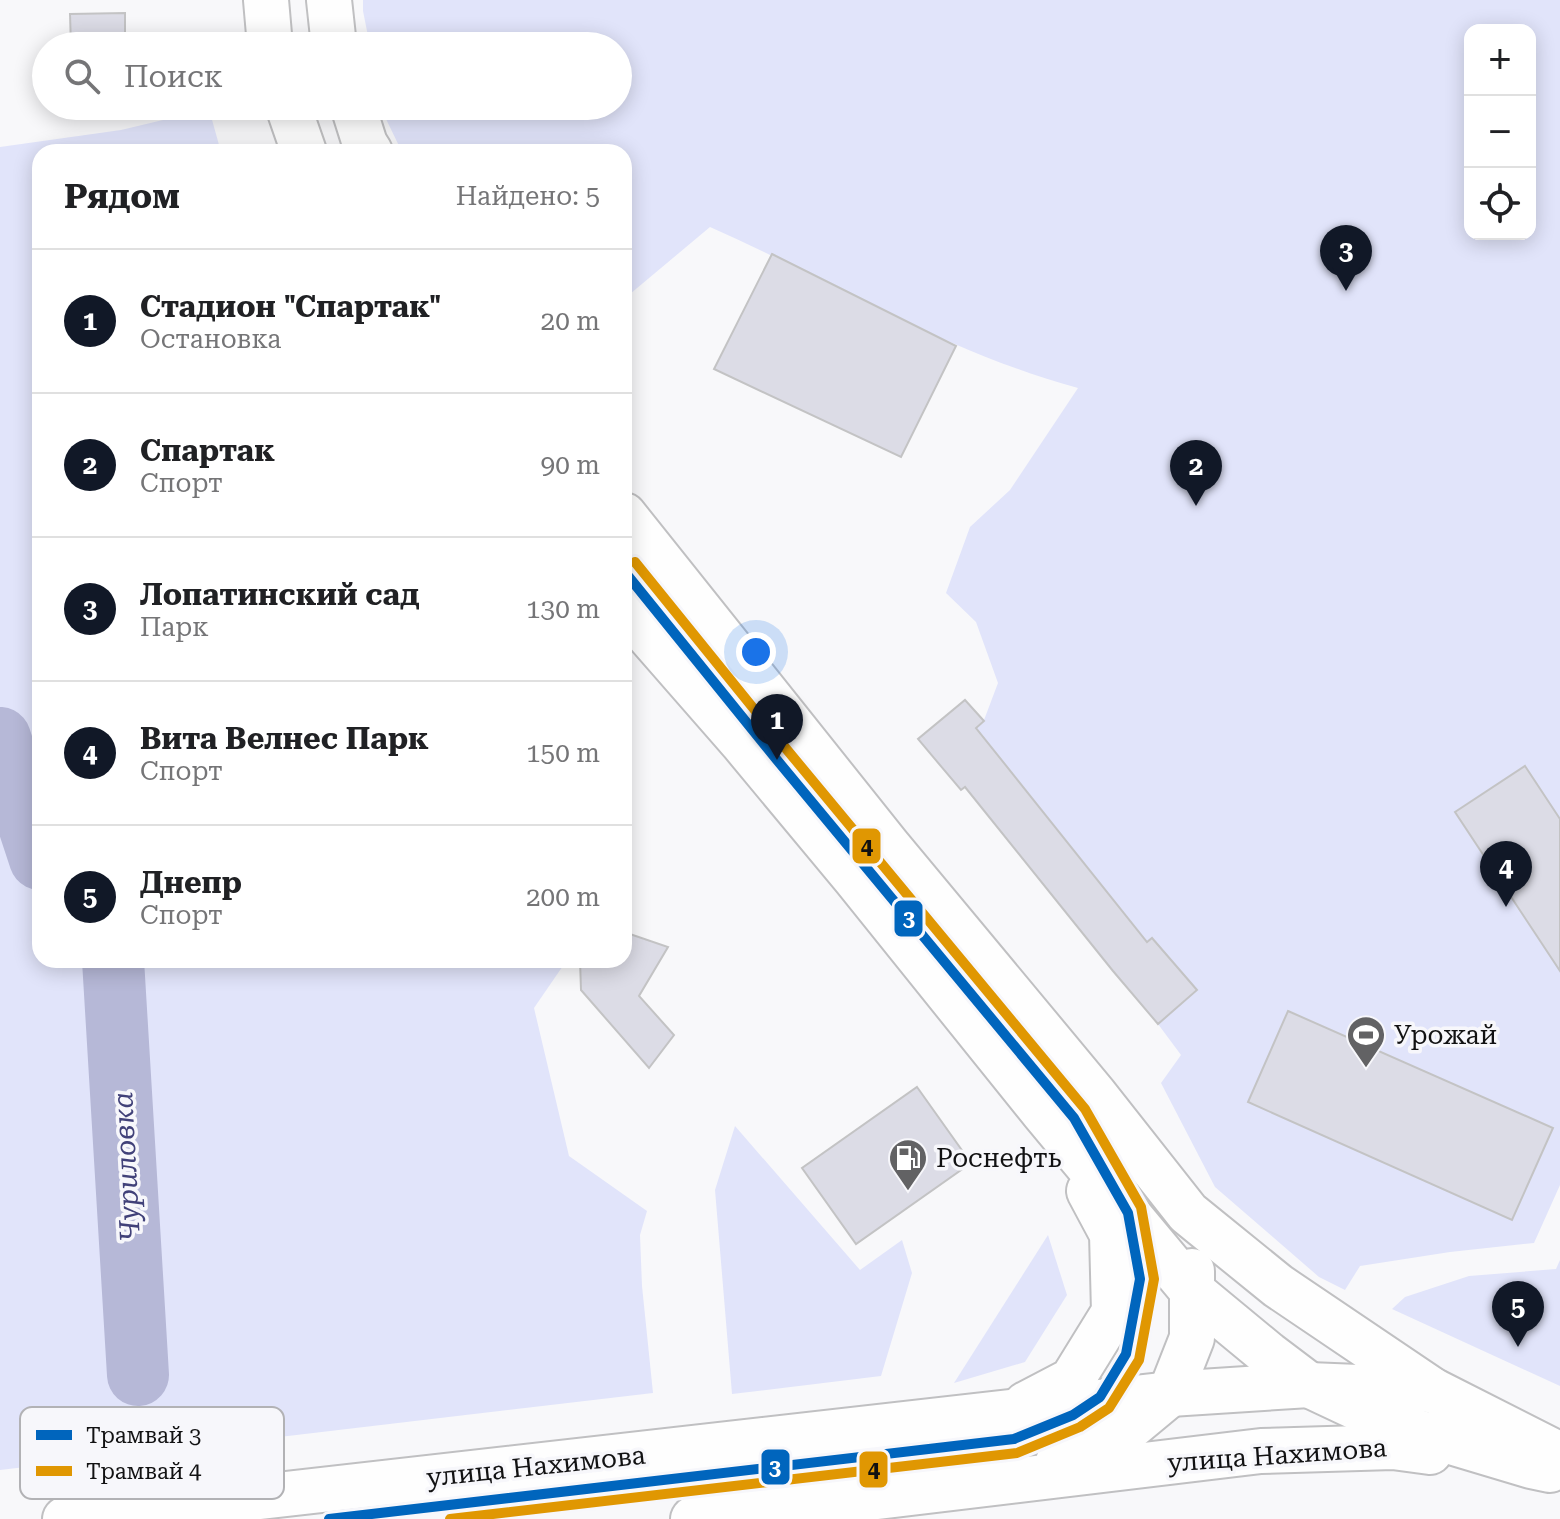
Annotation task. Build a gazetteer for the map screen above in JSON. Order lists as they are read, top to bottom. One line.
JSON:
{"streets":{"main road":["улица Нахимова"]},"water":["Чуриловка"],"places":{"sports":["Урожай"],"fuel station":["Роснефть"]},"lines":["tram line 4","tram line 3"],"legend":["Трамвай 3","Трамвай 4"],"page":{"map_buttons":["+","−"],"search":"Поиск","heading":["Рядом","Найдено: 5"],"pins":["3","2","1","4","5"],"list":[{"mark":"1","name":"Стадион \"Спартак\"","note":"Остановка","value":"20 m"},{"mark":"2","name":"Спартак","note":"Спорт","value":"90 m"},{"mark":"3","name":"Лопатинский сад","note":"Парк","value":"130 m"},{"mark":"4","name":"Вита Велнес Парк","note":"Спорт","value":"150 m"},{"mark":"5","name":"Днепр","note":"Спорт","value":"200 m"}]}}
